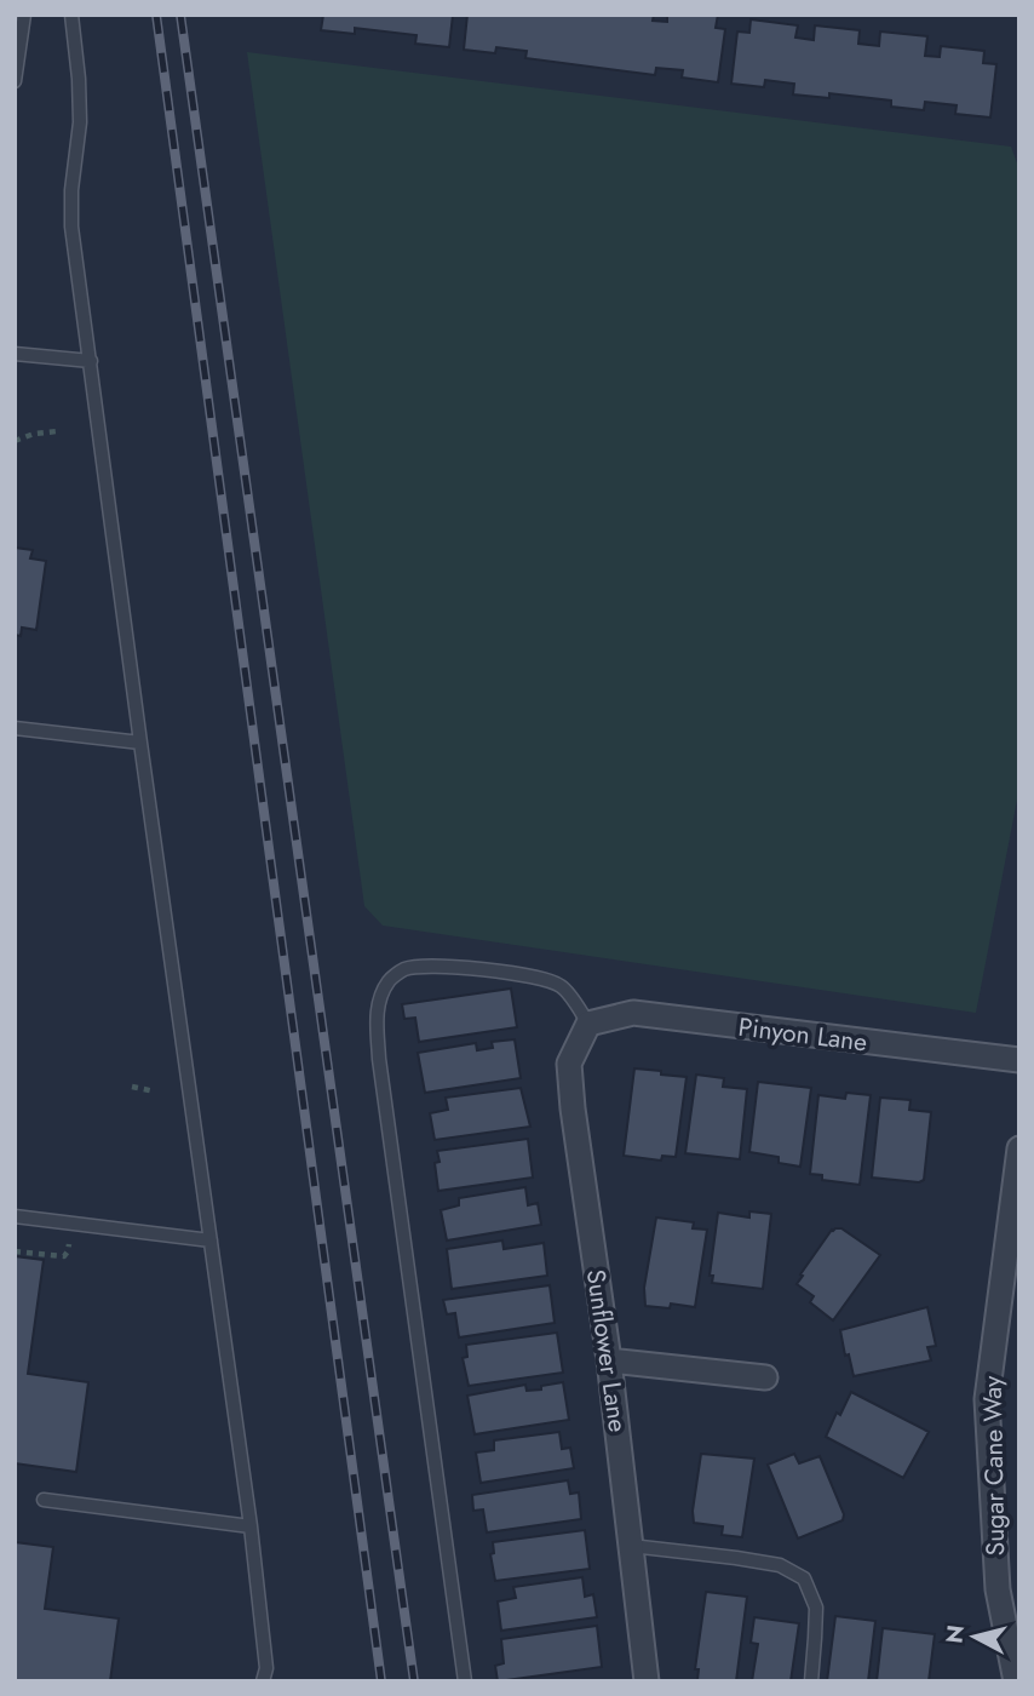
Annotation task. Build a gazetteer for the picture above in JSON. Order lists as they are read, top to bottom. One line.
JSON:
{"streets":{"street":["Pinyon Lane","Sunflower Lane","Sugar Cane Way"]},"crossings":[["Pinyon Lane","Sunflower Lane"]],"north":"left"}
